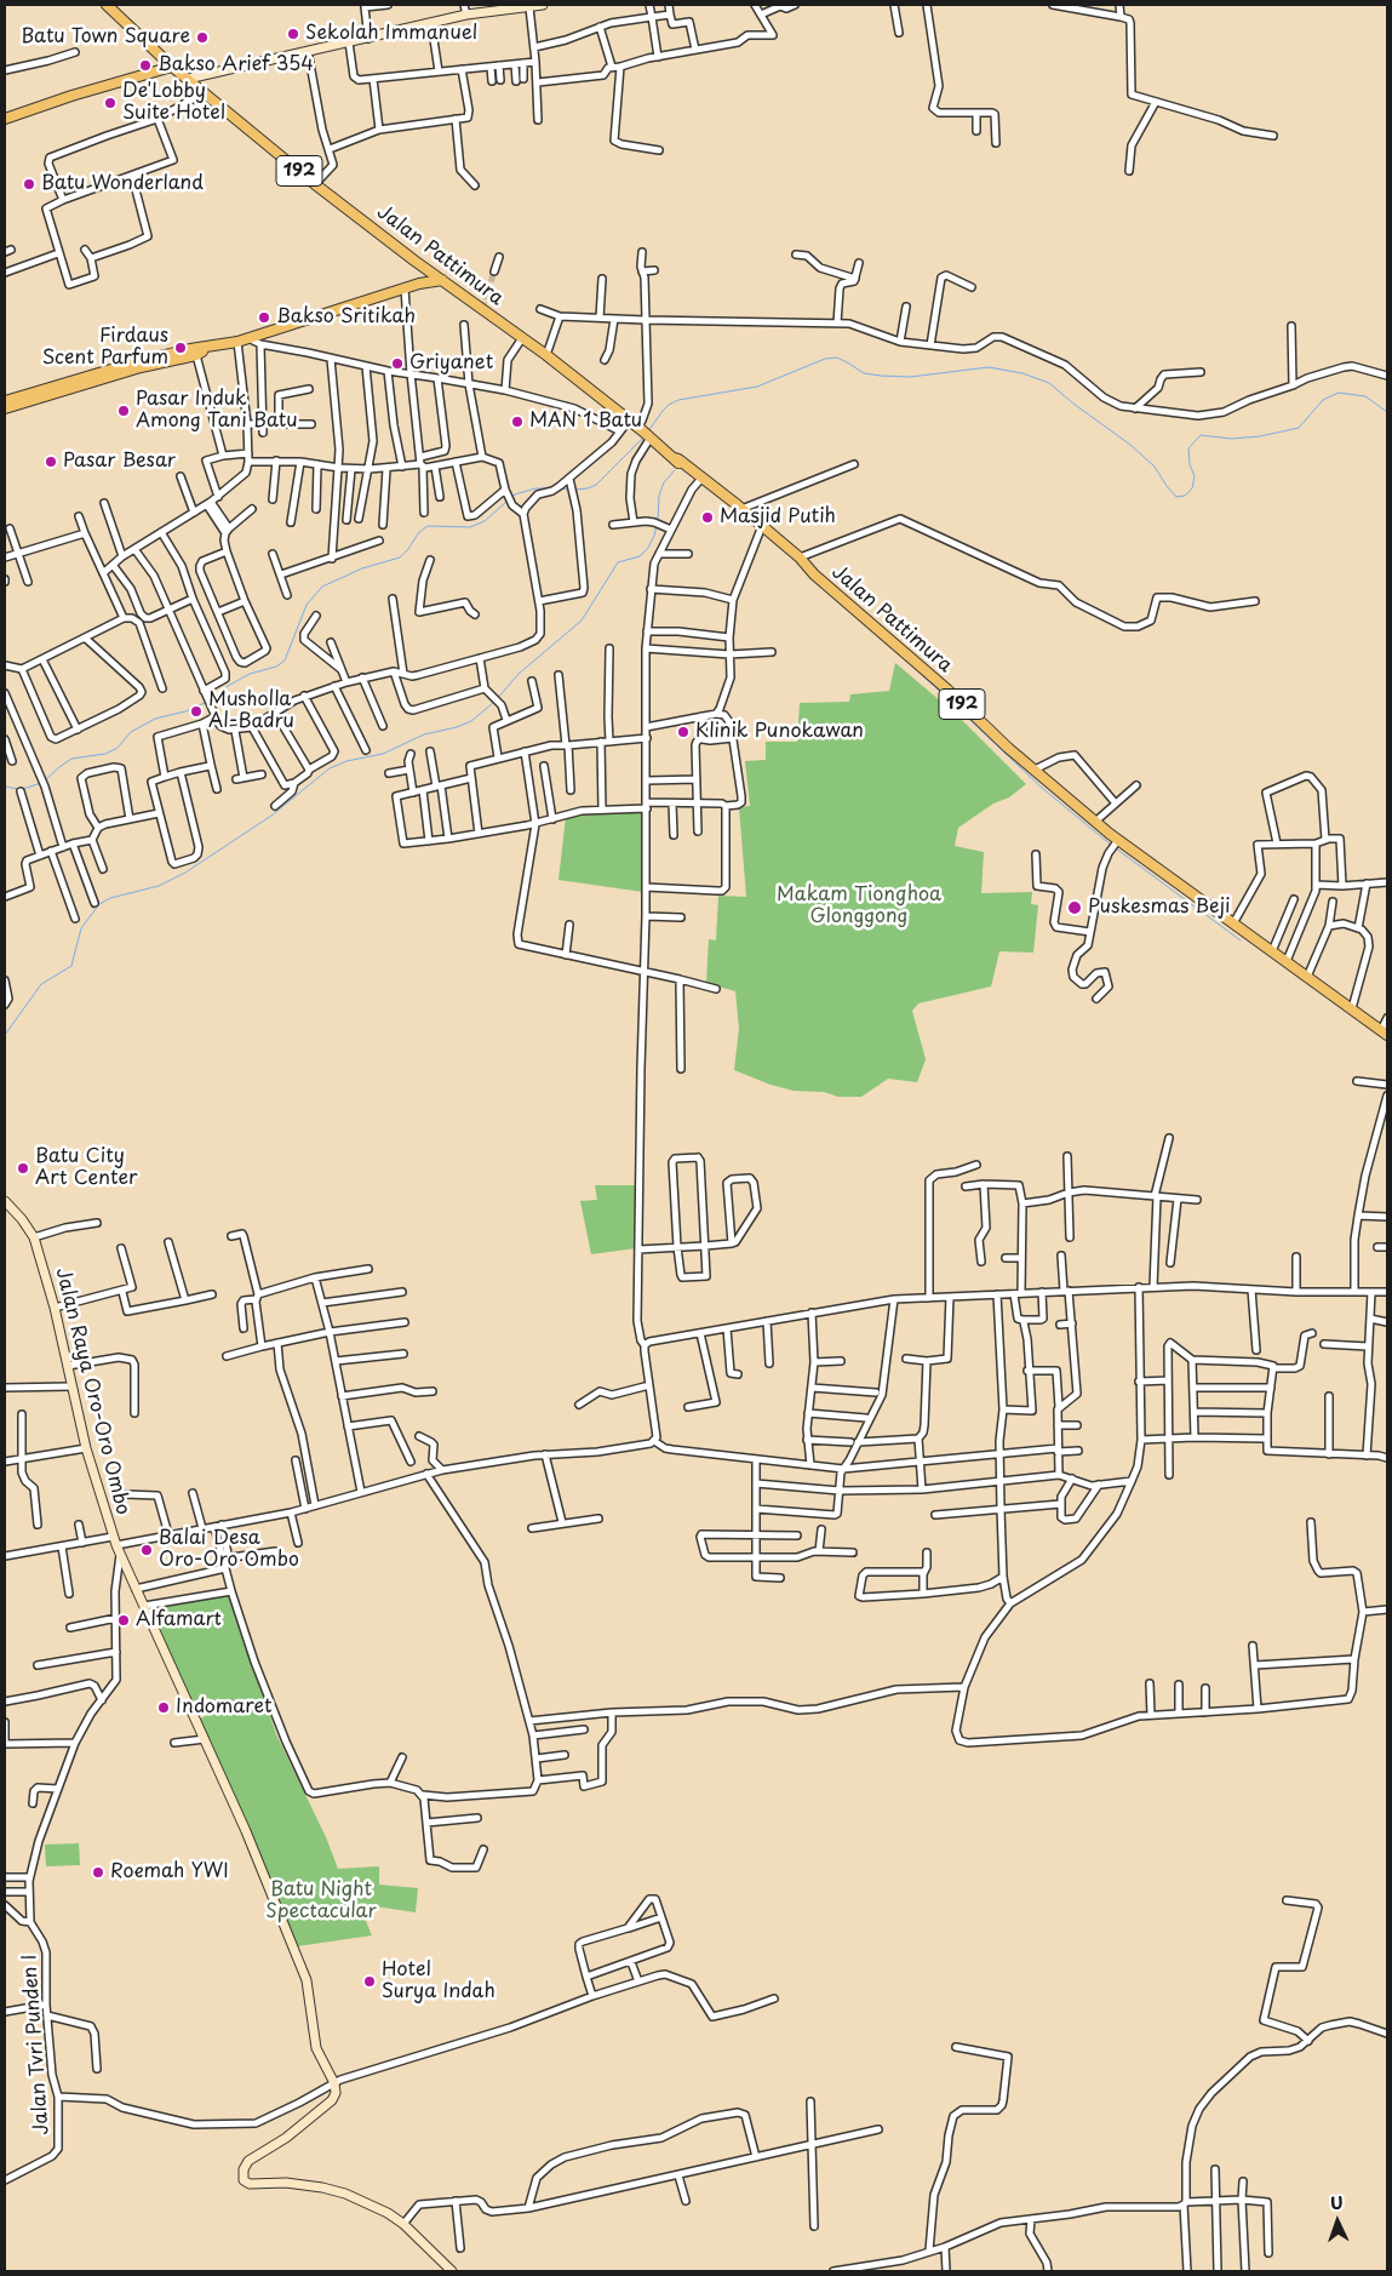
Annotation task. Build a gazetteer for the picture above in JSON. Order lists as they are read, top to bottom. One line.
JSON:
{"streets":{"main road":["192","Jalan Pattimura","Jalan Raya Oro-Oro Ombo"],"street":["Jalan Tvri Punden I"]},"crossings":[["192","Jalan Pattimura"],["Jalan Raya Oro-Oro Ombo","Jalan Tvri Punden I"]],"parks":["Makam Tionghoa Glonggong","Batu Night Spectacular"],"places":["Sekolah Immanuel","Batu Town Square","Bakso Arief 354","De'Lobby Suite Hotel","Batu Wonderland","Bakso Sritikah","Firdaus Scent Parfum","Griyanet","Pasar Induk Among Tani Batu","MAN 1 Batu","Pasar Besar","Masjid Putih","Musholla Al-Badru","Klinik Punokawan","Puskesmas Beji","Batu City Art Center","Balai Desa Oro-Oro Ombo","Alfamart","Indomaret","Roemah YWI","Hotel Surya Indah"],"north":"top"}
